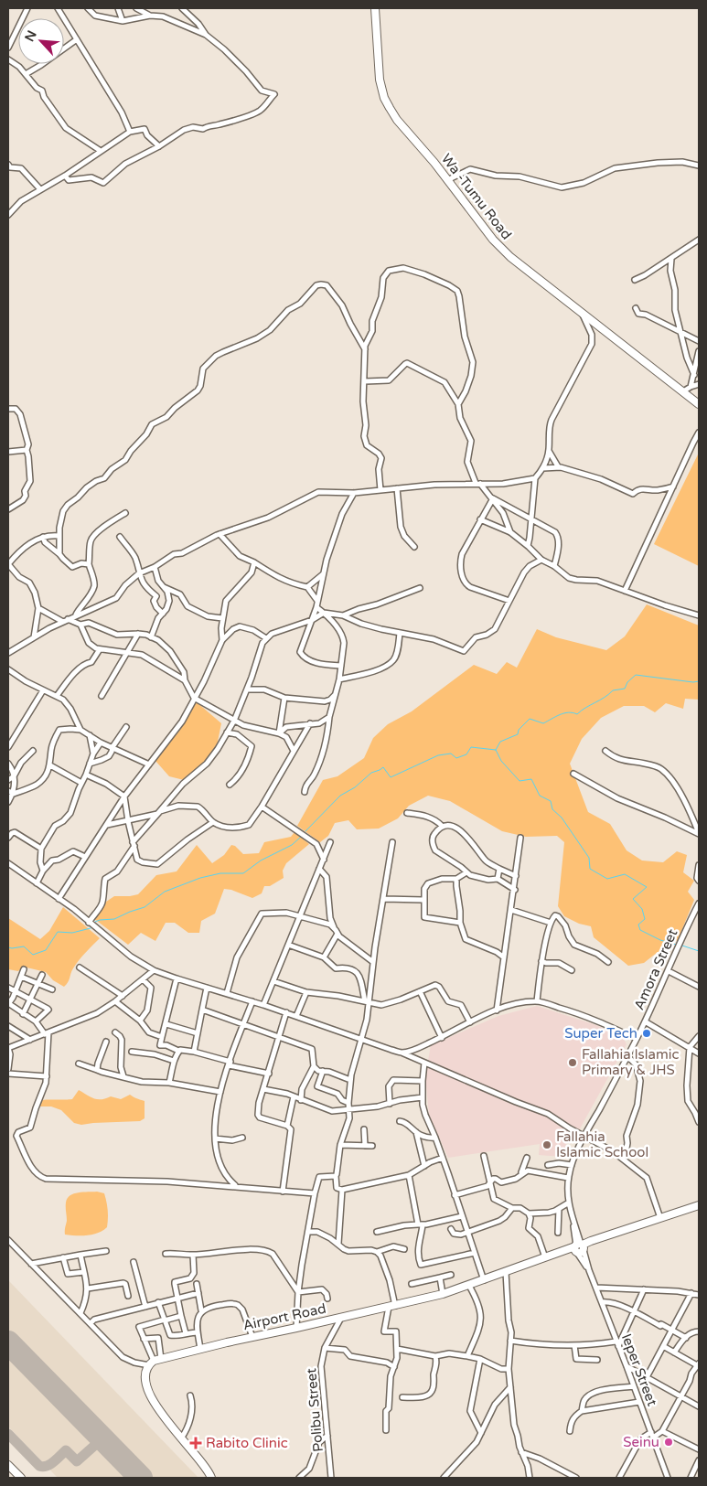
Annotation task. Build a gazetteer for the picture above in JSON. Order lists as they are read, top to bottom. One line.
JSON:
{"streets":{"highway":["Wa -Tumu Road","Airport Road"],"street":["Amora Street","Ieper Street","Polibu Street"]},"crossings":[["Amora Street","Airport Road"],["Amora Street","Ieper Street"],["Airport Road","Polibu Street"]],"places":{"other":["Super Tech","Fallahia Islamic Primary & JHS","Fallahia Islamic School","Seinu"],"health":["Rabito Clinic"]},"north":"top left"}
